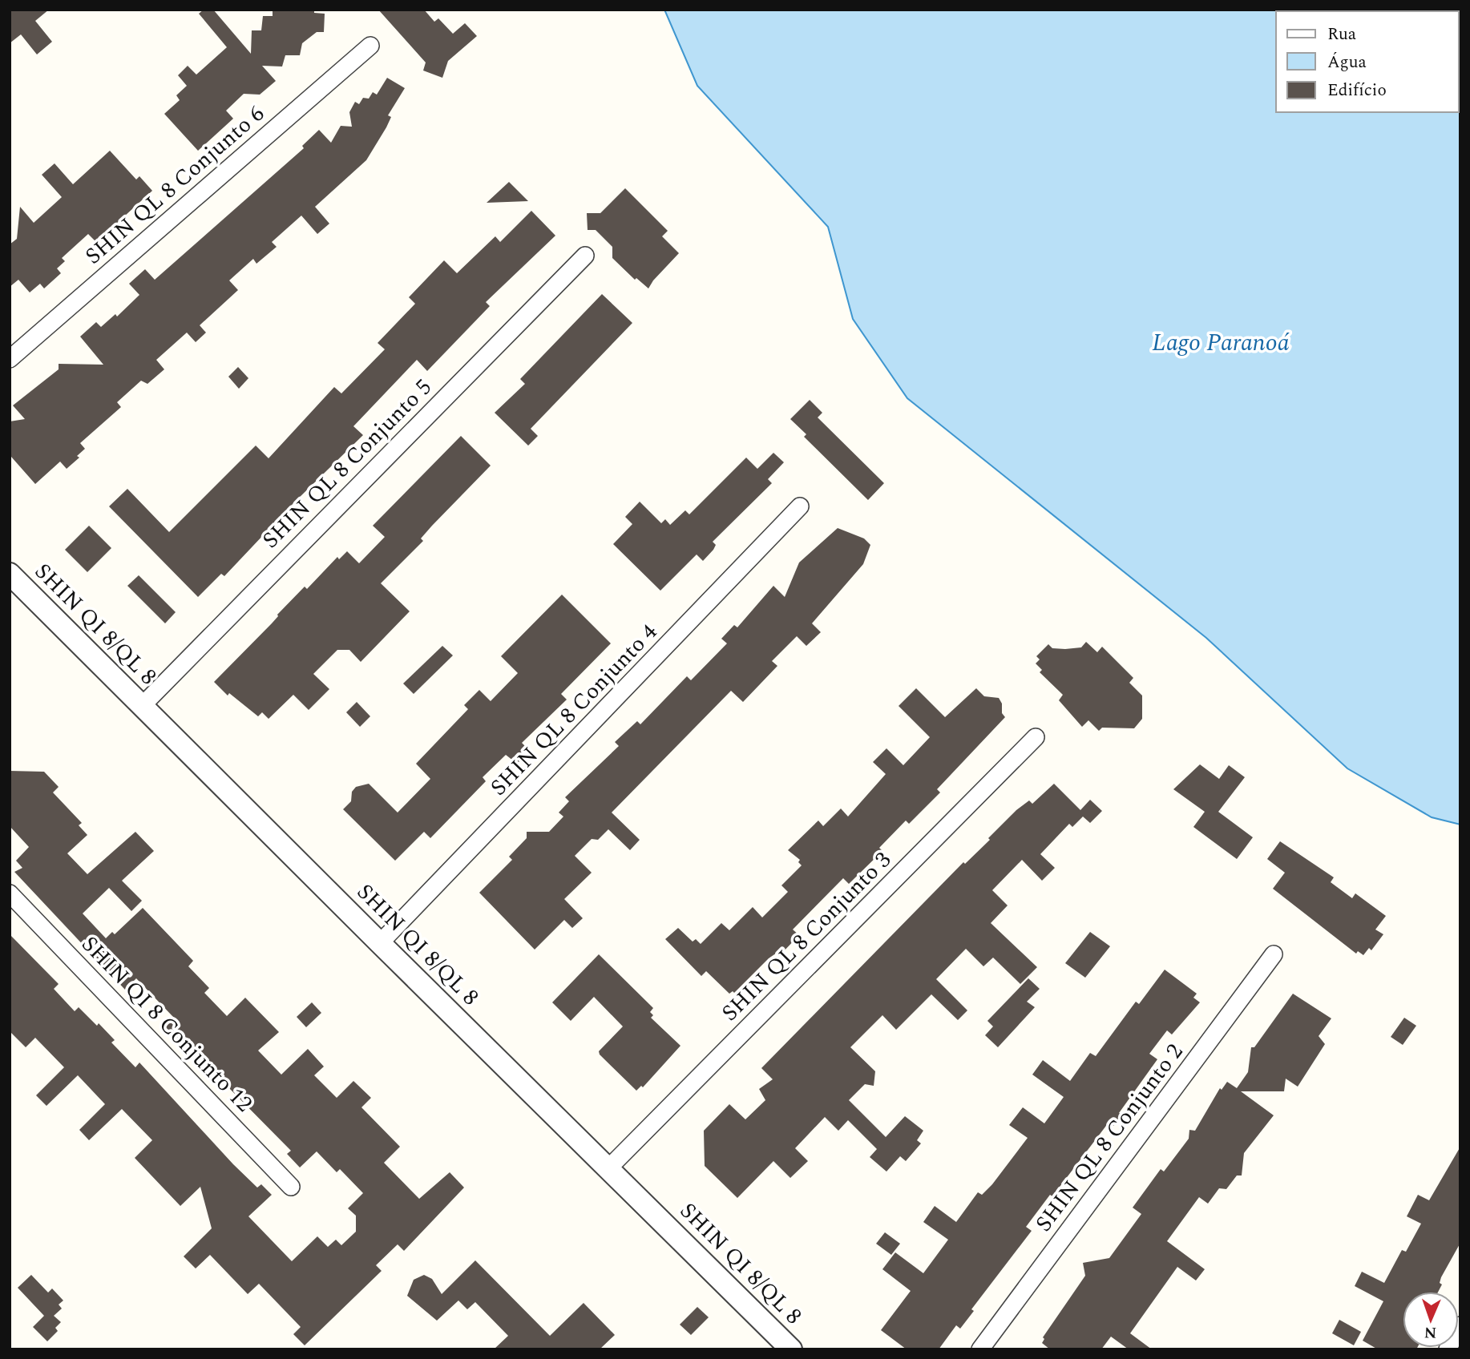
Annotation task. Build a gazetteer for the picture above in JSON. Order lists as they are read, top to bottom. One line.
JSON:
{"streets":{"street":["SHIN QL 8 Conjunto 6","SHIN QL 8 Conjunto 5","SHIN QI 8/QL 8","SHIN QL 8 Conjunto 4","SHIN QL 8 Conjunto 3","SHIN QI 8 Conjunto 12","SHIN QL 8 Conjunto 2"]},"crossings":[["SHIN QL 8 Conjunto 5","SHIN QI 8/QL 8"],["SHIN QI 8/QL 8","SHIN QL 8 Conjunto 4"],["SHIN QI 8/QL 8","SHIN QL 8 Conjunto 3"]],"water":["Lago Paranoá"],"legend":["Rua","Água","Edifício"],"north":"bottom"}
